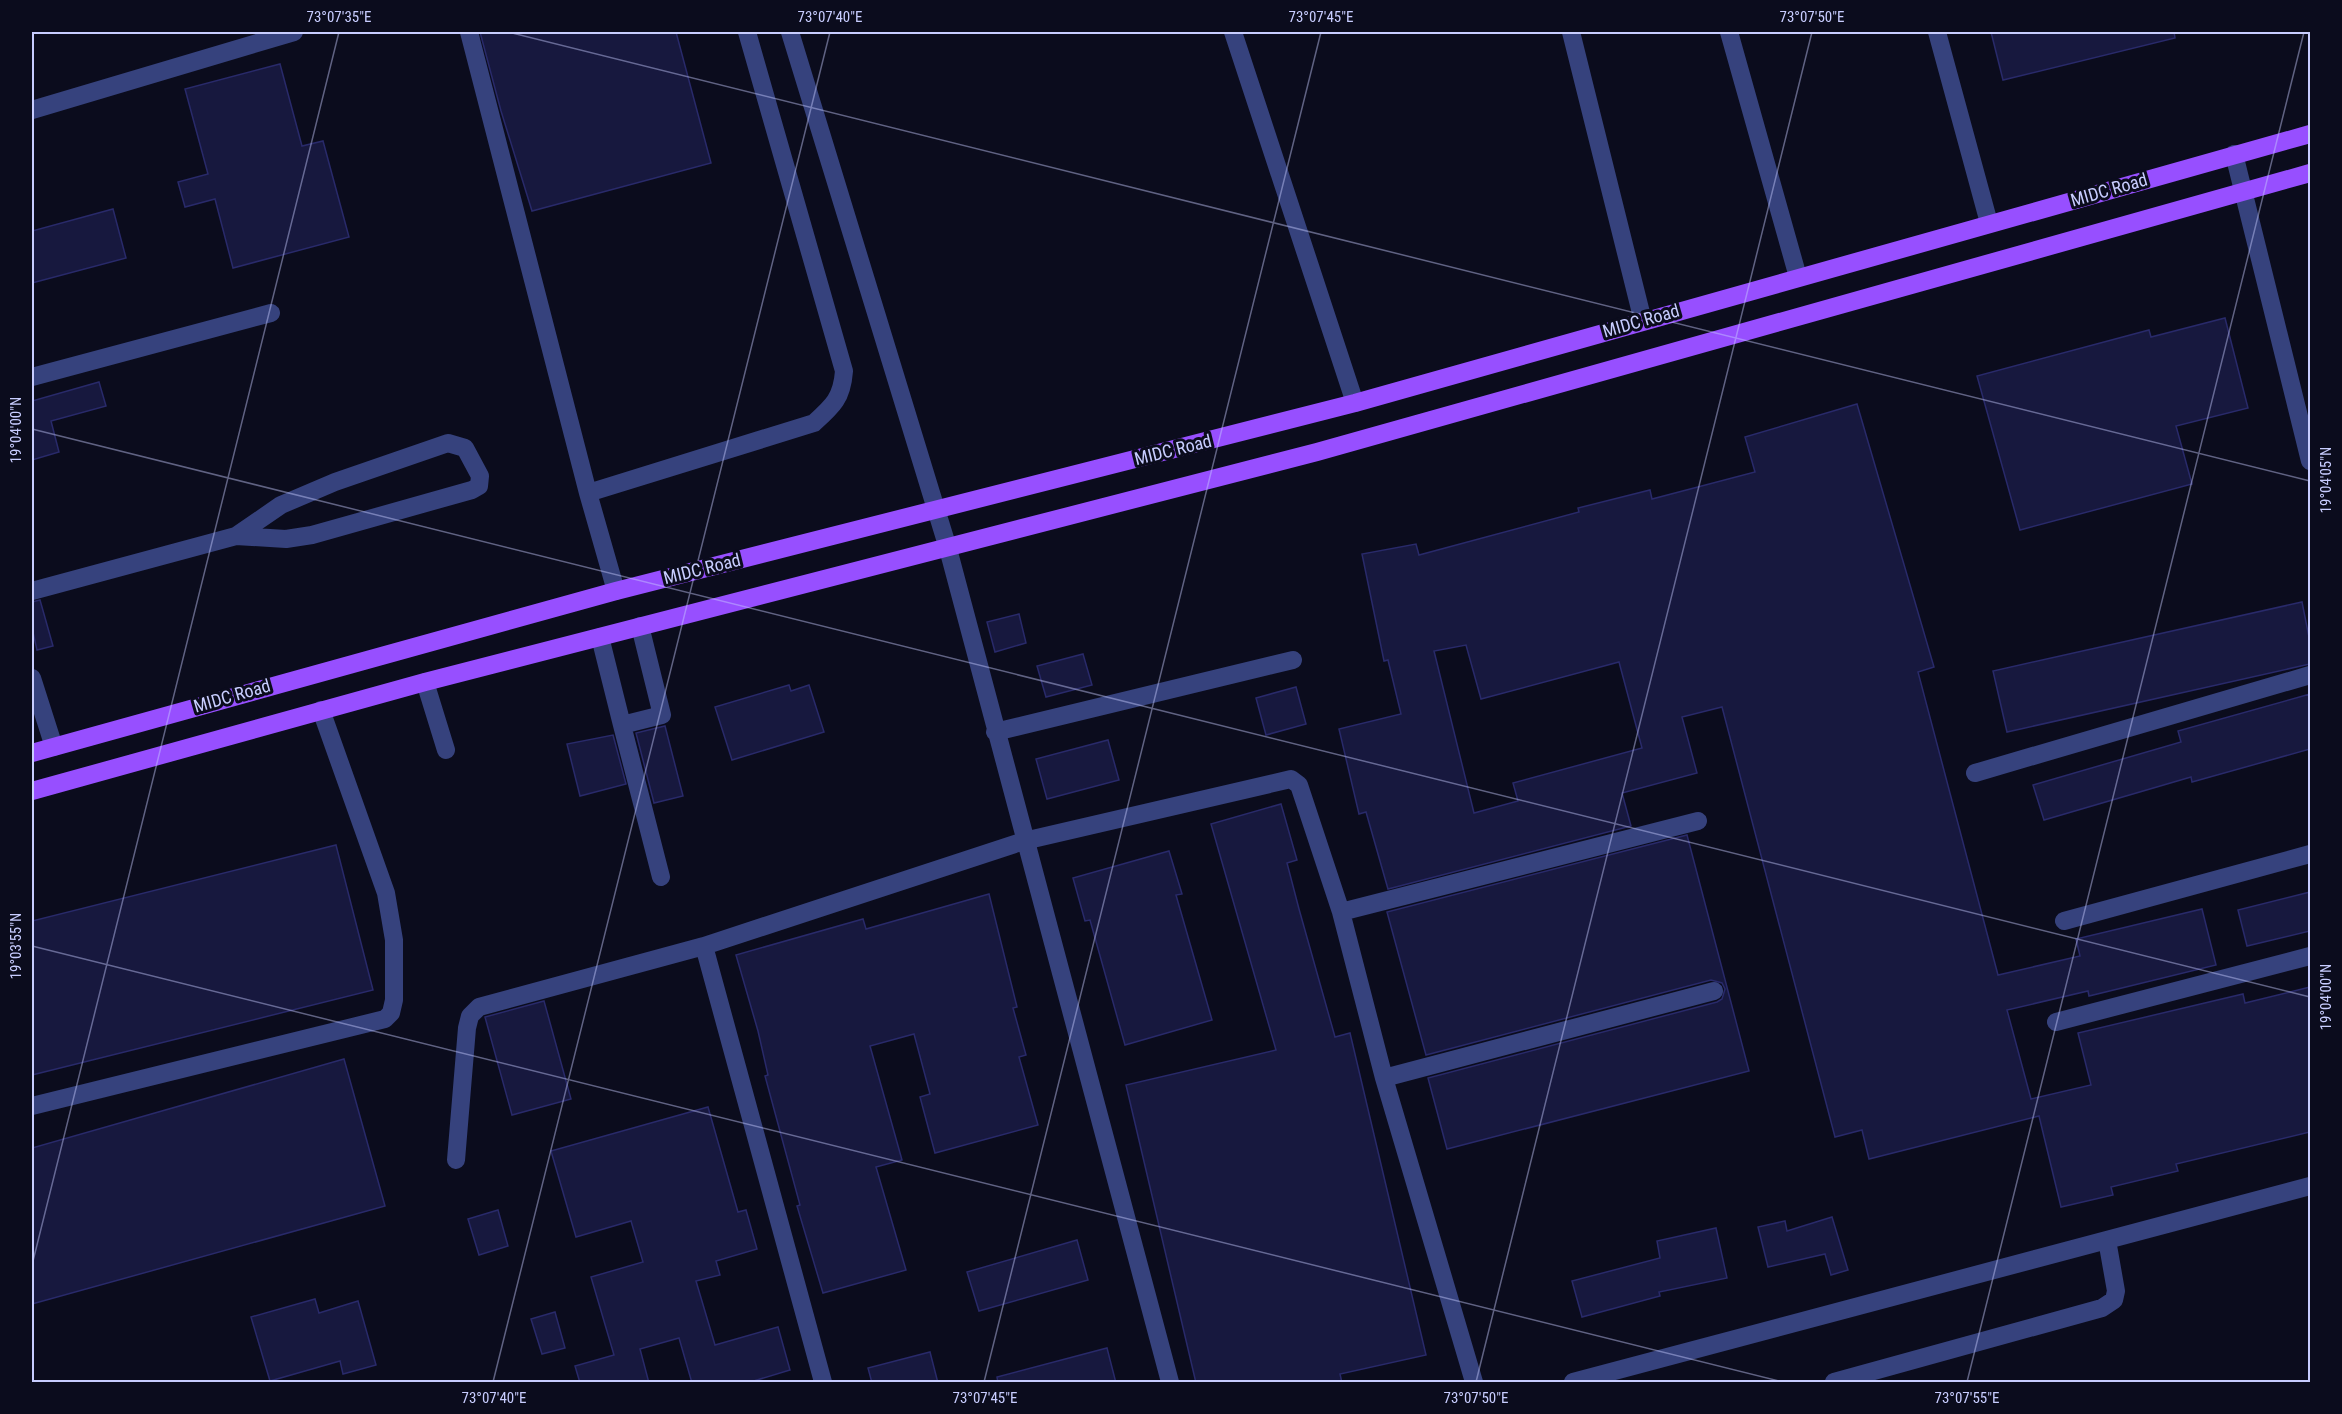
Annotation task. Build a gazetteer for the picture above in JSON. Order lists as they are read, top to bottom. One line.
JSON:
{"streets":{"main road":["MIDC Road"]},"coordinates":["73°07'35\"E","73°07'40\"E","73°07'45\"E","73°07'50\"E","19°04'00\"N","19°04'05\"N","19°03'55\"N","73°07'55\"E"]}
